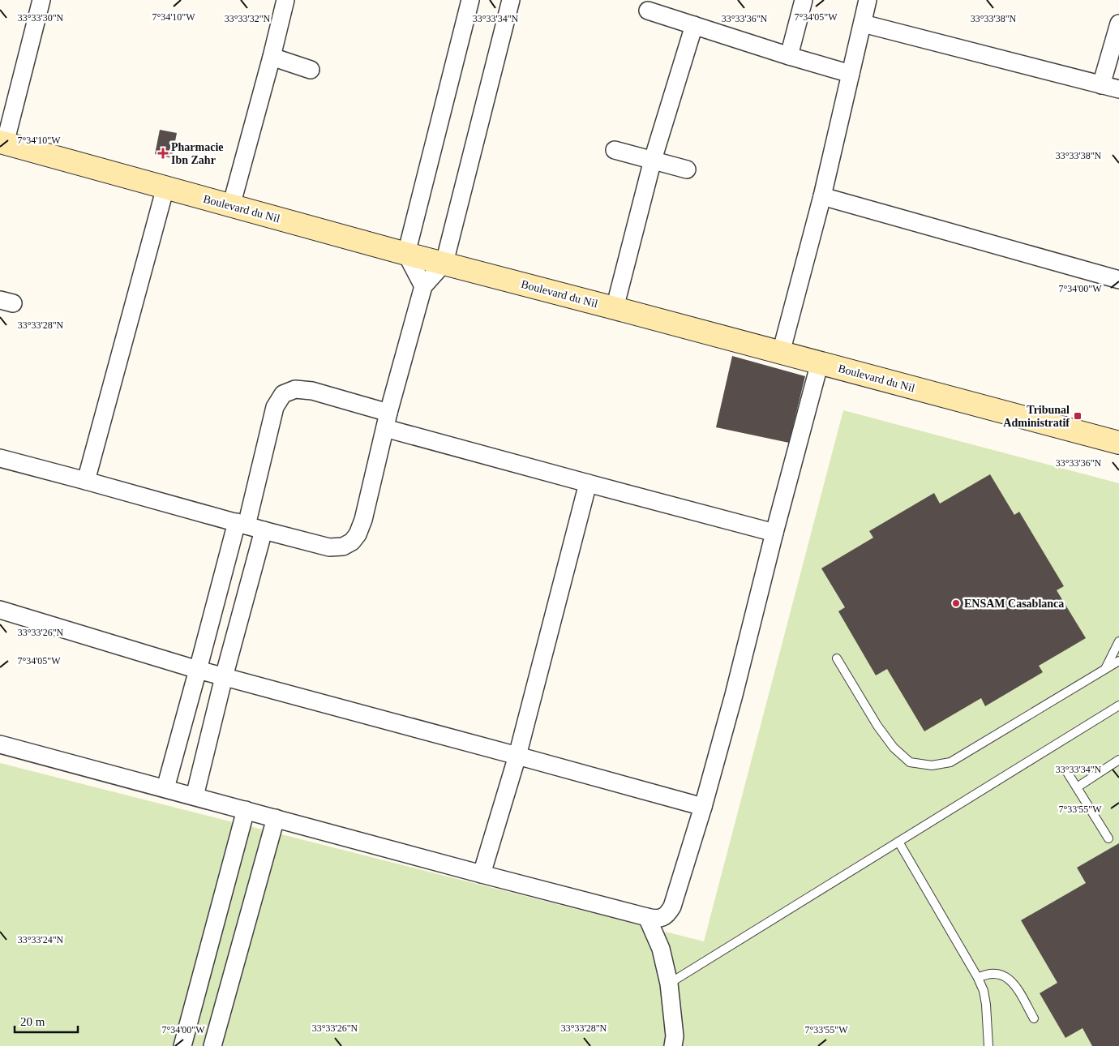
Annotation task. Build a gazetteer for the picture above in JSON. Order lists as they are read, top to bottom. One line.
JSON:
{"streets":{"street":["Boulevard du Nil"]},"places":{"health":["Pharmacie Ibn Zahr"],"transit":["Tribunal Administratif"],"other":["ENSAM Casablanca"]},"scale_bar":"20 m","coordinates":["7°34'10\"W","7°34'05\"W","33°33'30\"N","33°33'34\"N","33°33'36\"N","33°33'38\"N","33°33'32\"N","7°34'00\"W","33°33'28\"N","33°33'26\"N","7°33'55\"W","33°33'24\"N"]}
